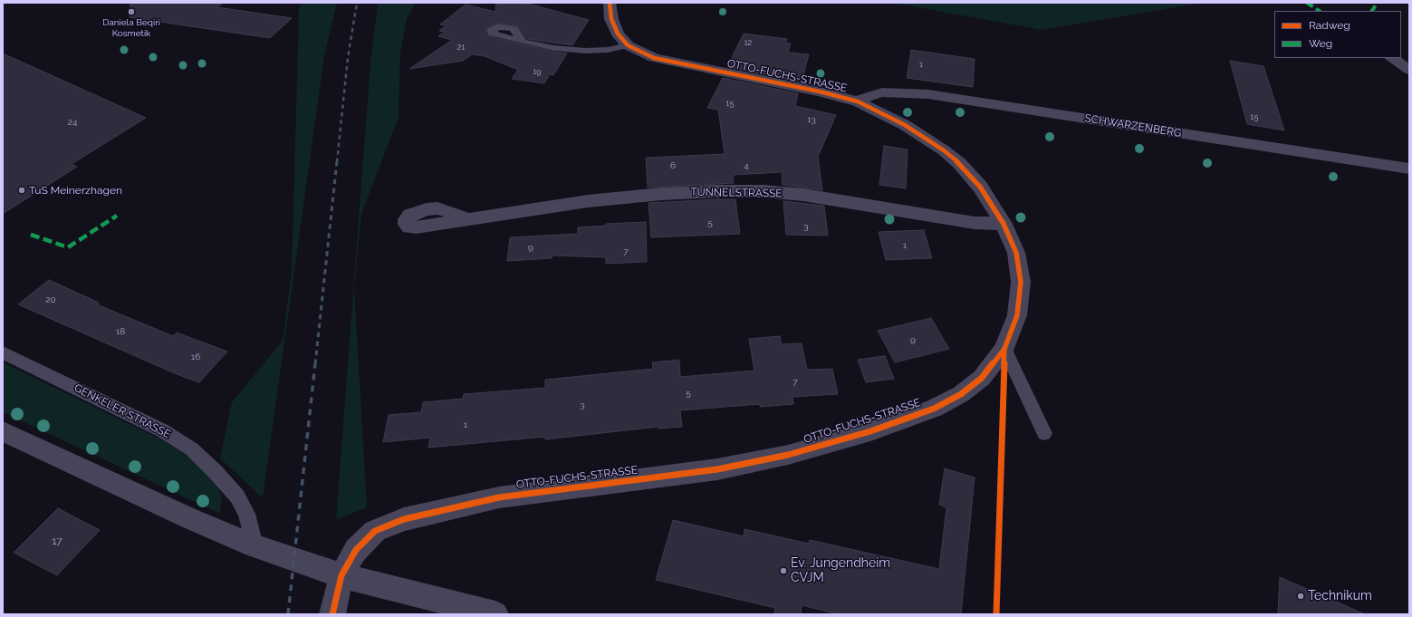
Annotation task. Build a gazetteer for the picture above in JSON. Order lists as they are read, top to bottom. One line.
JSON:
{"streets":{"street":["OTTO-FUCHS-STRASSE","SCHWARZENBERG","TUNNELSTRASSE"],"lane":["GENKELER STRASSE"]},"crossings":[["OTTO-FUCHS-STRASSE","SCHWARZENBERG"],["OTTO-FUCHS-STRASSE","TUNNELSTRASSE"]],"places":["Daniela Beqiri Kosmetik","TuS Meinerzhagen","Ev. Jungendheim CVJM","Technikum"],"house_numbers":["12","21","1","19","15","15","13","24","6","4","5","3","1","9","7","20","18","9","16","7","5","3","1","17"],"legend":["Radweg","Weg"]}
